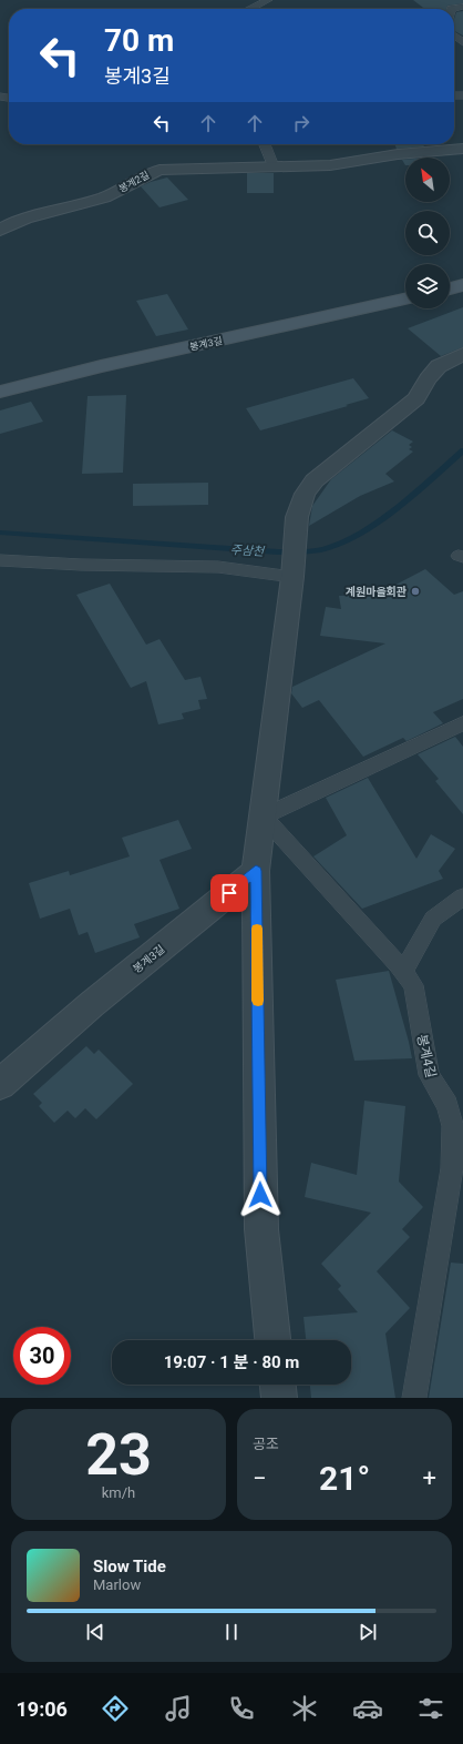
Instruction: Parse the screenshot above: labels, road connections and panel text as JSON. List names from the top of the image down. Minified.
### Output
{"streets":{"street":["봉계2길","봉계3길"],"lane":["봉계4길"]},"water":["주삼천"],"places":["계원마을회관"],"north":"top left","page":{"turn":["70 m","봉계3길"],"limit":"30","trip":"19:07 · 1 분 · 80 m","tile":[["23","km/h"],"공조"],"heat":["−","21°","+"],"song":["Slow Tide","Marlow"],"tabs":"19:06"}}
